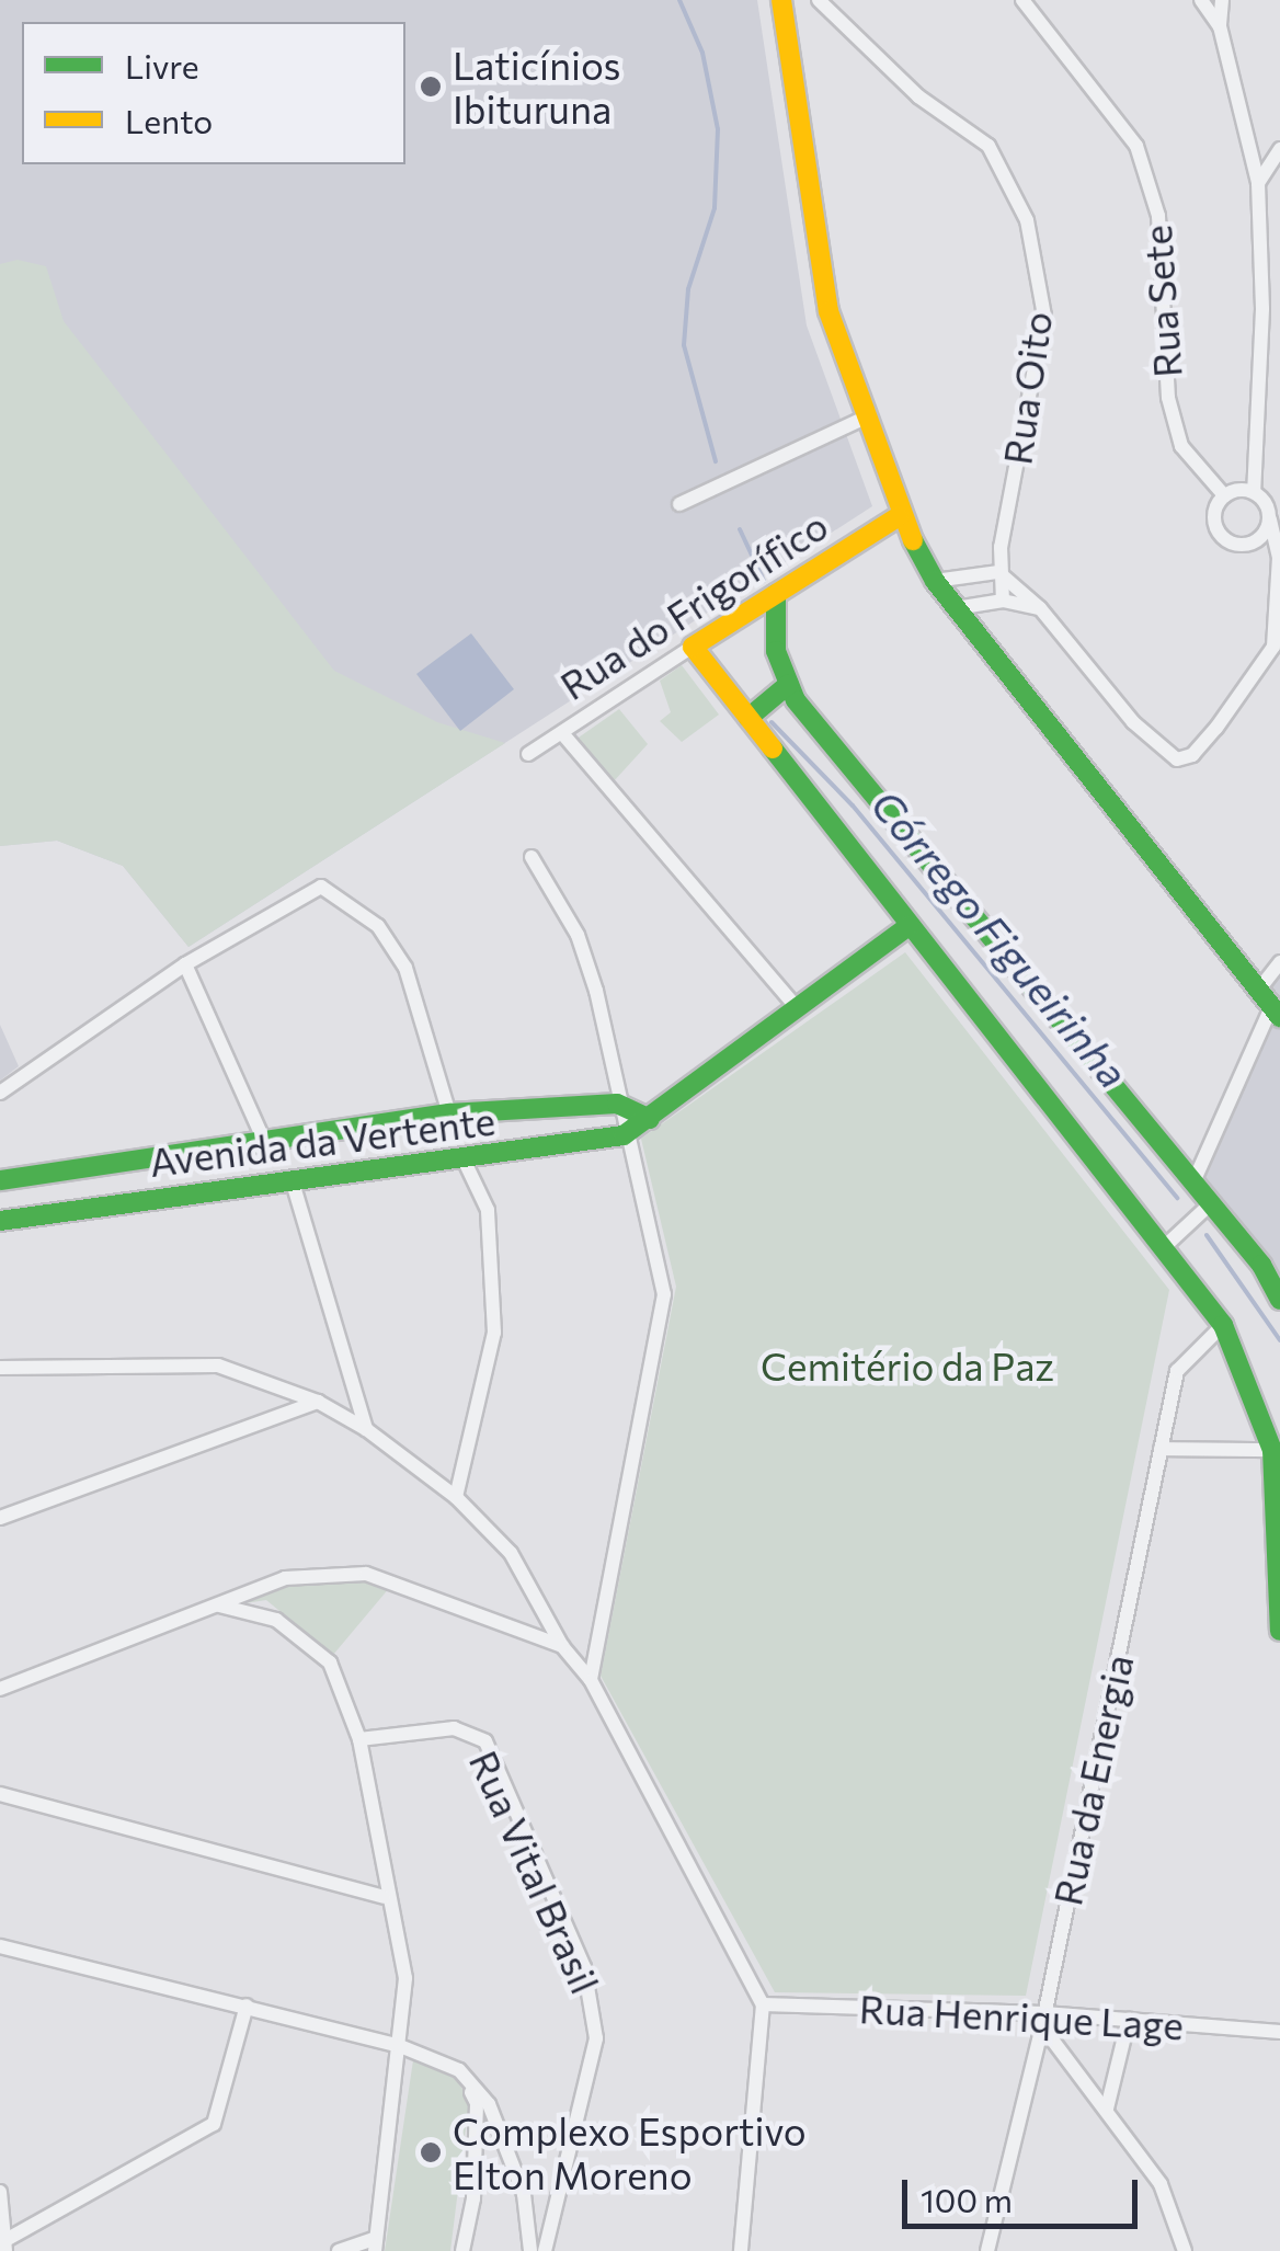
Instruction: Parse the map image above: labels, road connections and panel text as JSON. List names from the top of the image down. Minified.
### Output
{"streets":{"street":["Rua Sete","Rua Oito","Rua do Frigorífico","Avenida da Vertente","Rua da Energia","Rua Vital Brasil","Rua Henrique Lage"]},"crossings":[["Rua da Energia","Rua Henrique Lage"]],"water":["Córrego Figueirinha"],"parks":["Cemitério da Paz"],"places":["Laticínios Ibituruna","Complexo Esportivo Elton Moreno"],"legend":["Livre","Lento"],"scale_bar":"100 m"}
